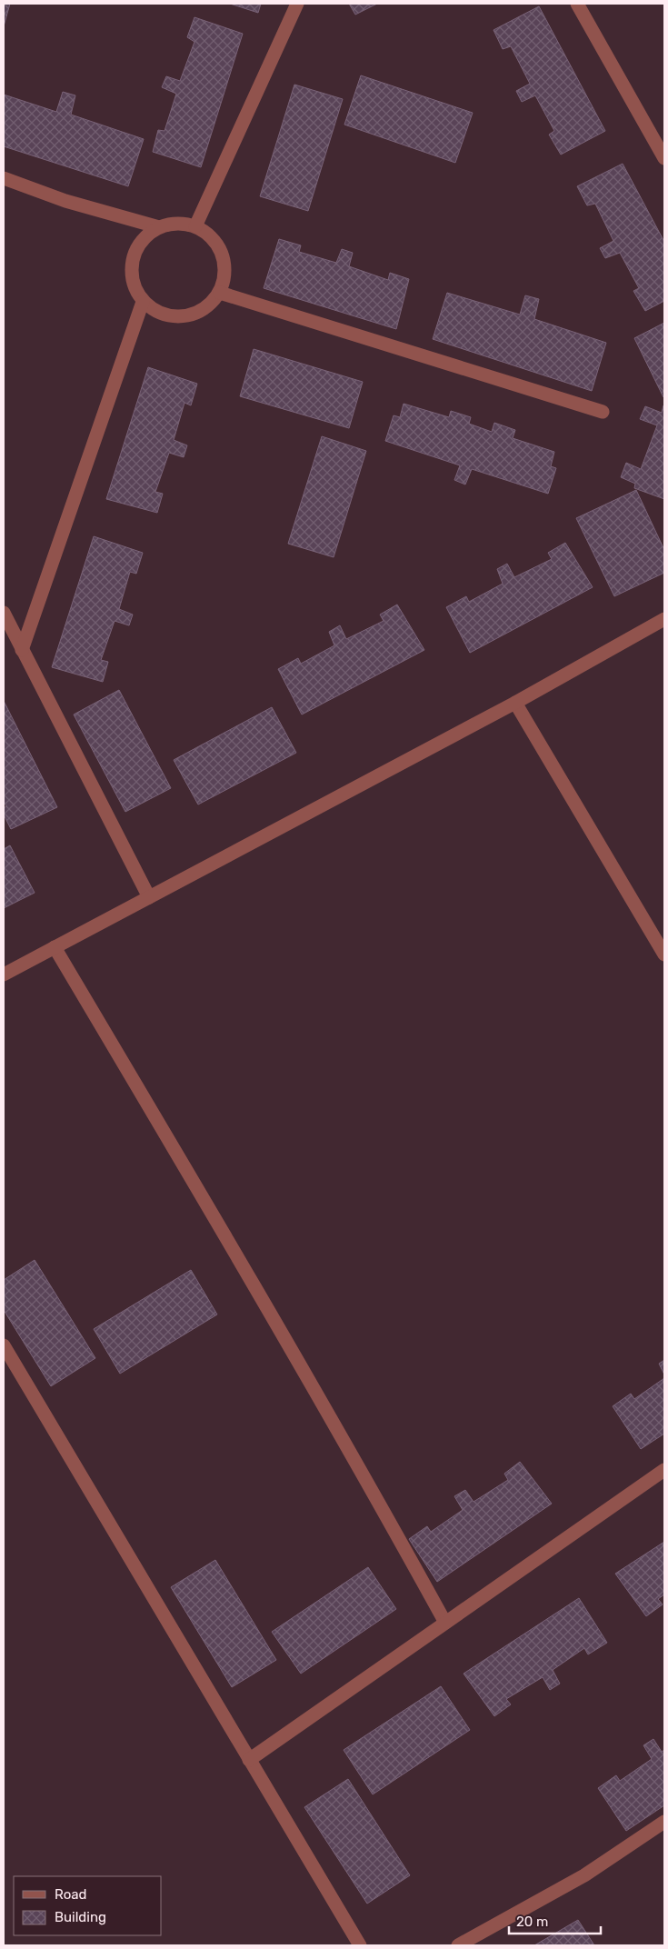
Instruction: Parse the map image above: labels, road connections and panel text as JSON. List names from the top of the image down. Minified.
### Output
{"legend":["Road","Building"],"scale_bar":"20 m"}
